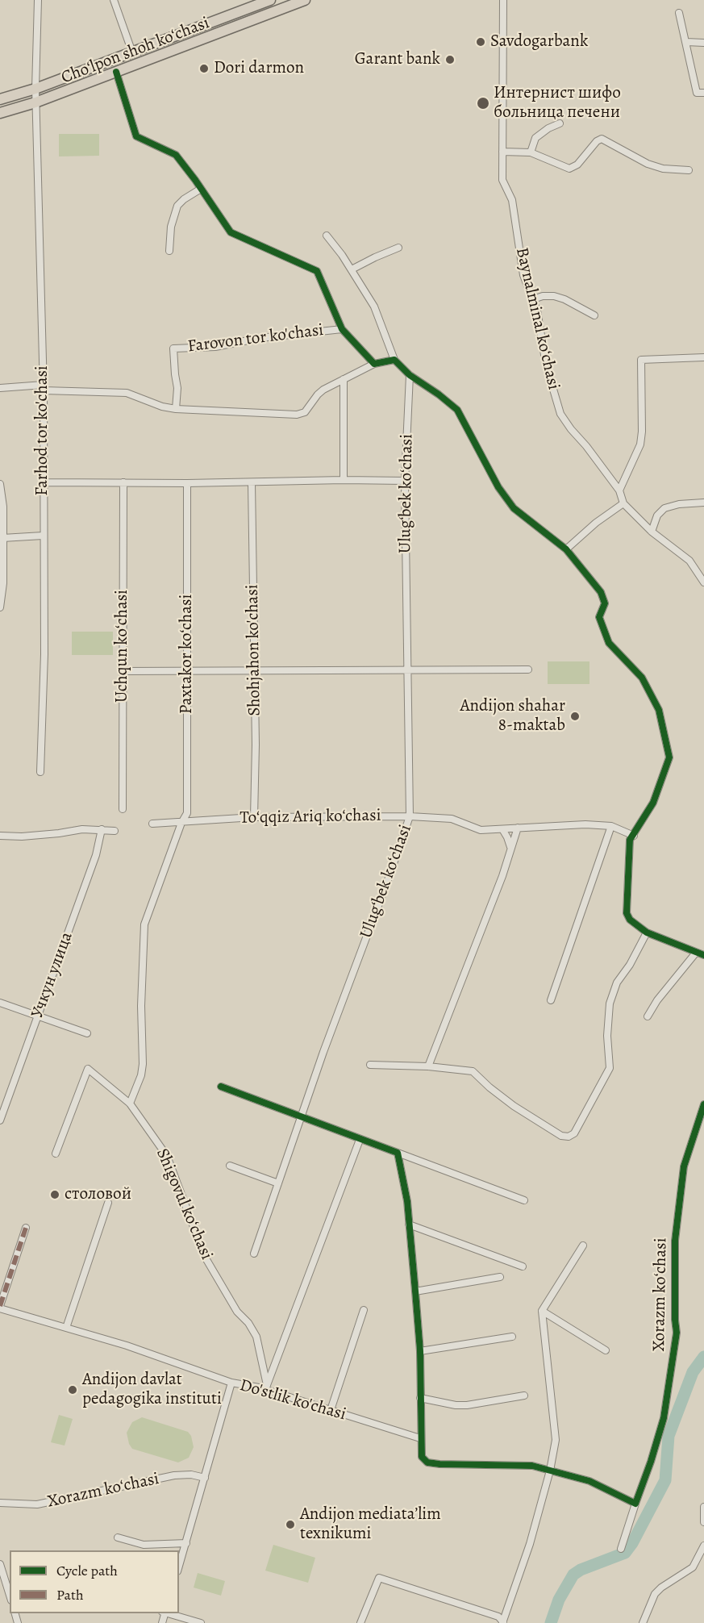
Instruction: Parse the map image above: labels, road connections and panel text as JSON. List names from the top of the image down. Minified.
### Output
{"streets":{"main road":["Choʻlpon shoh koʻchasi"],"street":["Baynalminal koʻchasi","Farovon tor ko'chasi","Farhod tor ko'chasi","Ulugʻbek koʻchasi","Uchqun koʻchasi","Shohjahon ko'chasi","Paxtakor koʻchasi","Toʻqqiz Ariq koʻchasi","Учкун улица","Shigovul koʻchasi","Xorazm koʻchasi","Do'stlik ko'chasi"]},"crossings":[["Choʻlpon shoh koʻchasi","Farhod tor ko'chasi"],["Ulugʻbek koʻchasi","Toʻqqiz Ariq koʻchasi"],["Shohjahon ko'chasi","Toʻqqiz Ariq koʻchasi"],["Paxtakor koʻchasi","Toʻqqiz Ariq koʻchasi"],["Shigovul koʻchasi","Do'stlik ko'chasi"]],"places":["Savdogarbank","Garant bank","Dori darmon","Интернист шифо больница печени","Andijon shahar 8-maktab","столовой","Andijon davlat pedagogika instituti","Andijon mediataʼlim texnikumi"],"legend":["Cycle path","Path"]}
